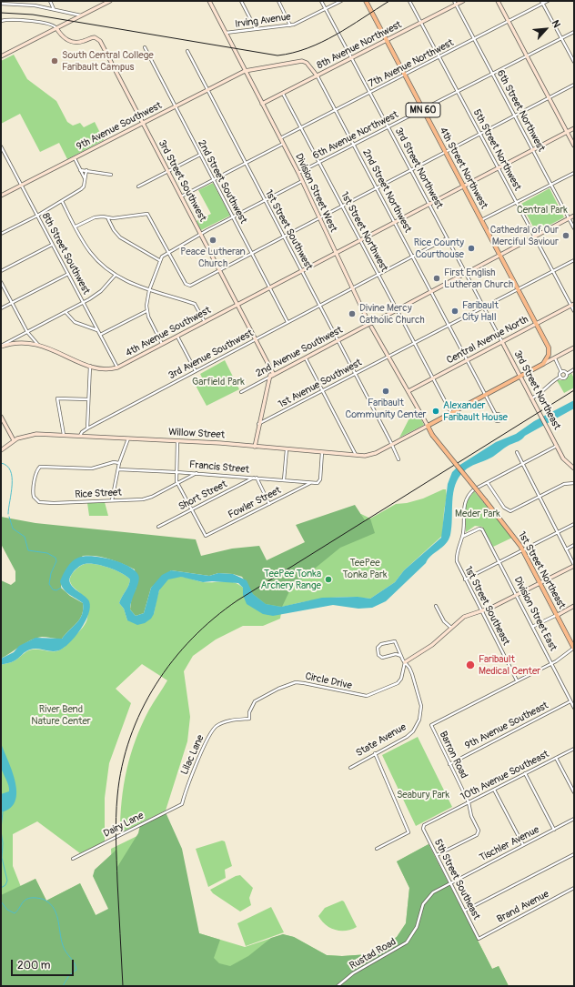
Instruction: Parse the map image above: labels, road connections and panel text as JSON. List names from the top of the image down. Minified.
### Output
{"streets":{"main road":["MN 60","4th Street Northwest","1st Street Northeast"],"street":["Irving Avenue","8th Avenue Northwest","7th Avenue Northwest","6th Street Northwest","9th Avenue Southwest","6th Avenue Northwest","5th Street Northwest","3rd Street Northwest","3rd Street Southwest","2nd Street Southwest","2nd Street Northwest","Division Street West","1st Street Southwest","1st Street Northwest","8th Street Southwest","4th Avenue Southwest","Central Avenue North","2nd Avenue Southwest","3rd Avenue Southwest","1st Avenue Southwest","3rd Street Northeast","Willow Street","Francis Street","Rice Street","Short Street","Fowler Street","1st Street Southeast","Division Street East","Circle Drive","9th Avenue Southeast","State Avenue","Lilac Lane","Barron Road","10th Avenue Southeast","Dairy Lane","Tischler Avenue","5th Street Southeast","Brand Avenue","Rustad Road"]},"crossings":[["Irving Avenue","3rd Street Northwest"],["Irving Avenue","Division Street West"],["8th Avenue Northwest","6th Street Northwest"],["8th Avenue Northwest","9th Avenue Southwest"],["8th Avenue Northwest","5th Street Northwest"],["8th Avenue Northwest","3rd Street Northwest"],["8th Avenue Northwest","4th Street Northwest"],["8th Avenue Northwest","2nd Street Northwest"],["8th Avenue Northwest","Division Street West"],["8th Avenue Northwest","1st Street Northwest"],["7th Avenue Northwest","6th Street Northwest"],["7th Avenue Northwest","5th Street Northwest"],["7th Avenue Northwest","3rd Street Northwest"],["7th Avenue Northwest","4th Street Northwest"],["7th Avenue Northwest","2nd Street Northwest"],["7th Avenue Northwest","Division Street West"],["7th Avenue Northwest","1st Street Northwest"],["MN 60","4th Street Northwest"],["MN 60","Central Avenue North"],["6th Street Northwest","6th Avenue Northwest"],["6th Street Northwest","4th Avenue Southwest"],["6th Street Northwest","2nd Avenue Southwest"],["9th Avenue Southwest","3rd Street Southwest"],["9th Avenue Southwest","2nd Street Southwest"],["9th Avenue Southwest","2nd Street Northwest"],["9th Avenue Southwest","Division Street West"],["9th Avenue Southwest","1st Street Southwest"],["9th Avenue Southwest","8th Street Southwest"],["6th Avenue Northwest","5th Street Northwest"],["6th Avenue Northwest","3rd Street Northwest"],["6th Avenue Northwest","4th Street Northwest"],["6th Avenue Northwest","2nd Street Northwest"],["6th Avenue Northwest","Division Street West"],["6th Avenue Northwest","1st Street Northwest"],["5th Street Northwest","4th Avenue Southwest"],["5th Street Northwest","Central Avenue North"],["5th Street Northwest","2nd Avenue Southwest"],["5th Street Northwest","1st Avenue Southwest"],["3rd Street Northwest","4th Avenue Southwest"],["3rd Street Northwest","Central Avenue North"],["3rd Street Northwest","2nd Avenue Southwest"],["3rd Street Northwest","3rd Avenue Southwest"],["3rd Street Northwest","1st Avenue Southwest"],["3rd Street Northwest","3rd Street Northeast"],["4th Street Northwest","4th Avenue Southwest"],["4th Street Northwest","Central Avenue North"],["4th Street Northwest","2nd Avenue Southwest"],["4th Street Northwest","1st Avenue Southwest"],["3rd Street Southwest","4th Avenue Southwest"],["3rd Street Southwest","2nd Avenue Southwest"],["3rd Street Southwest","3rd Avenue Southwest"],["2nd Street Southwest","4th Avenue Southwest"],["2nd Street Southwest","3rd Avenue Southwest"],["2nd Street Northwest","4th Avenue Southwest"],["2nd Street Northwest","Central Avenue North"],["2nd Street Northwest","2nd Avenue Southwest"],["2nd Street Northwest","3rd Avenue Southwest"],["2nd Street Northwest","1st Avenue Southwest"],["Division Street West","4th Avenue Southwest"],["Division Street West","Central Avenue North"],["Division Street West","3rd Avenue Southwest"],["Division Street West","1st Avenue Southwest"],["1st Street Southwest","4th Avenue Southwest"],["1st Street Southwest","2nd Avenue Southwest"],["1st Street Southwest","3rd Avenue Southwest"],["1st Street Southwest","1st Avenue Southwest"],["1st Street Southwest","Willow Street"],["1st Street Northwest","4th Avenue Southwest"],["1st Street Northwest","Central Avenue North"],["1st Street Northwest","2nd Avenue Southwest"],["1st Street Northwest","3rd Avenue Southwest"],["1st Street Northwest","1st Avenue Southwest"],["8th Street Southwest","4th Avenue Southwest"],["Central Avenue North","3rd Street Northeast"],["3rd Avenue Southwest","Willow Street"],["Willow Street","Francis Street"],["Willow Street","1st Street Northeast"],["Francis Street","Rice Street"],["Francis Street","Short Street"],["Francis Street","Fowler Street"],["Short Street","Fowler Street"],["1st Street Southeast","Division Street East"],["1st Street Southeast","Barron Road"],["Division Street East","9th Avenue Southeast"],["Circle Drive","State Avenue"],["Circle Drive","Lilac Lane"],["9th Avenue Southeast","Barron Road"],["Lilac Lane","Dairy Lane"],["Barron Road","10th Avenue Southeast"],["Barron Road","5th Street Southeast"],["10th Avenue Southeast","5th Street Southeast"],["Tischler Avenue","5th Street Southeast"],["Tischler Avenue","Rustad Road"],["5th Street Southeast","Brand Avenue"],["5th Street Southeast","Rustad Road"]],"parks":["Central Park","Garfield Park","Meder Park","TeePee Tonka Park","River Bend Nature Center","Seabury Park"],"places":["South Central College Faribault Campus","Cathedral of Our Merciful Saviour","Peace Lutheran Church","Rice County Courthouse","First English Lutheran Church","Faribault City Hall","Divine Mercy Catholic Church","Faribault Community Center","Alexander Faribault House","TeePee Tonka Archery Range","Faribault Medical Center"],"scale_bar":"200 m","north":"top right"}
